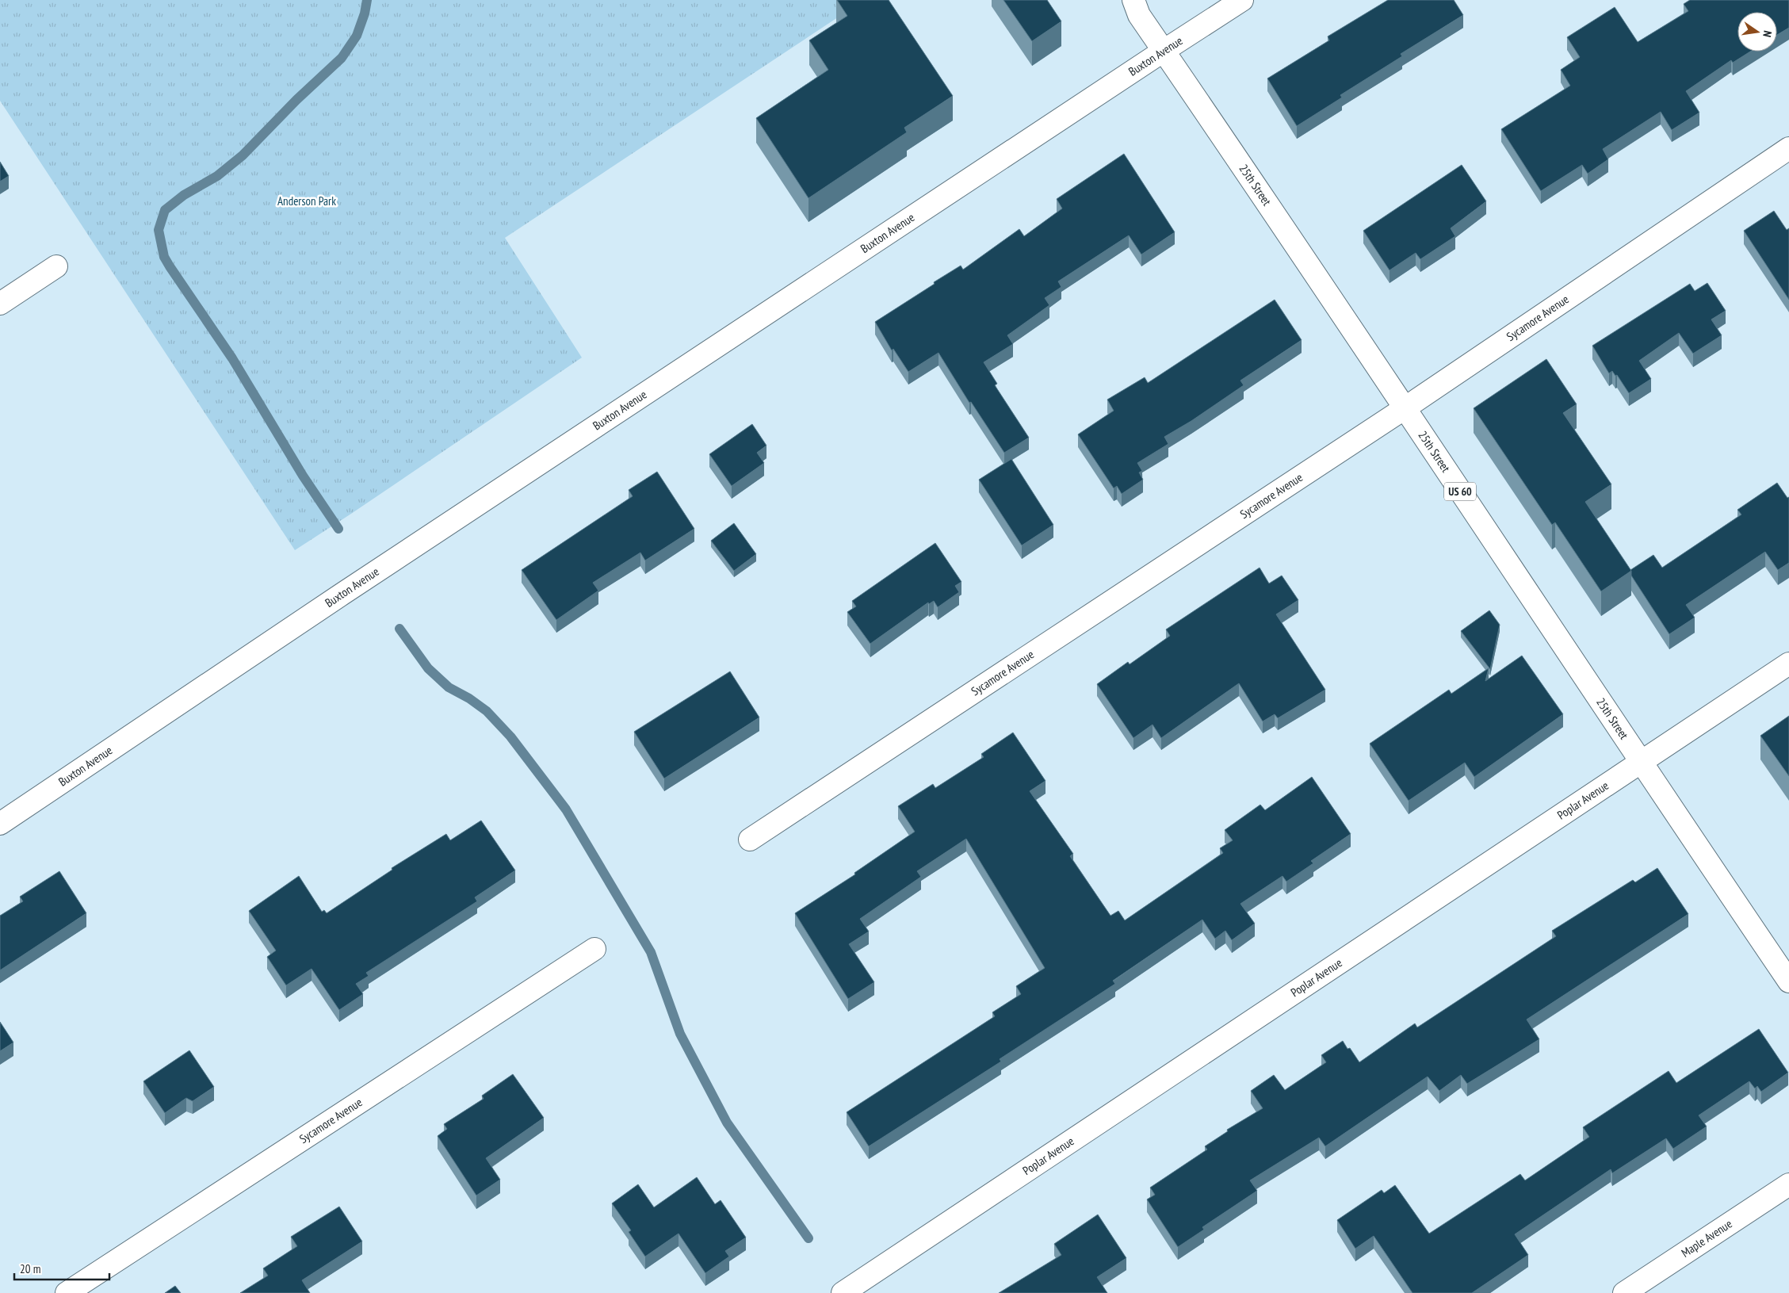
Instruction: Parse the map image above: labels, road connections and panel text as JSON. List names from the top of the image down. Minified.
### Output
{"streets":{"street":["Buxton Avenue","25th Street","Sycamore Avenue","US 60","Poplar Avenue","Maple Avenue"]},"crossings":[["Buxton Avenue","25th Street"],["25th Street","Sycamore Avenue"],["25th Street","Poplar Avenue"]],"parks":["Anderson Park"],"scale_bar":"20 m","north":"right"}
